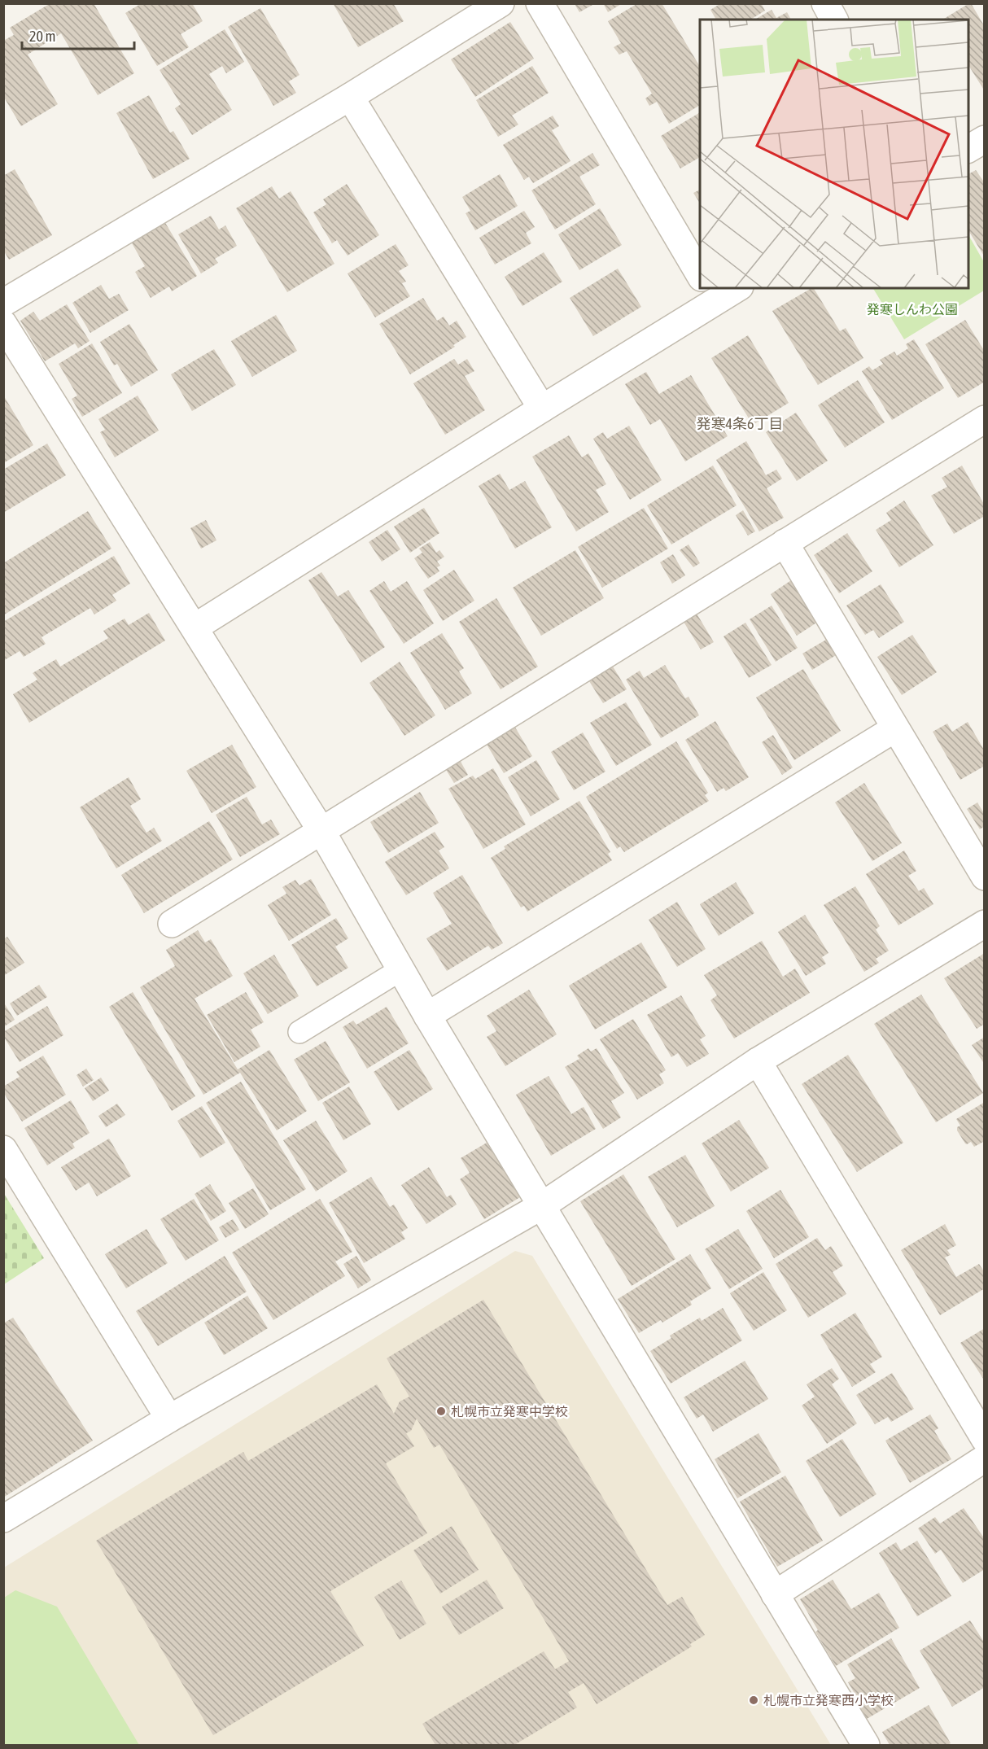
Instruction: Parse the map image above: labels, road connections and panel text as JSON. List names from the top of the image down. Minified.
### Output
{"districts":["発寒4条6丁目"],"parks":["発寒しんわ公園"],"places":["札幌市立発寒中学校","札幌市立発寒西小学校"],"scale_bar":"20 m"}
